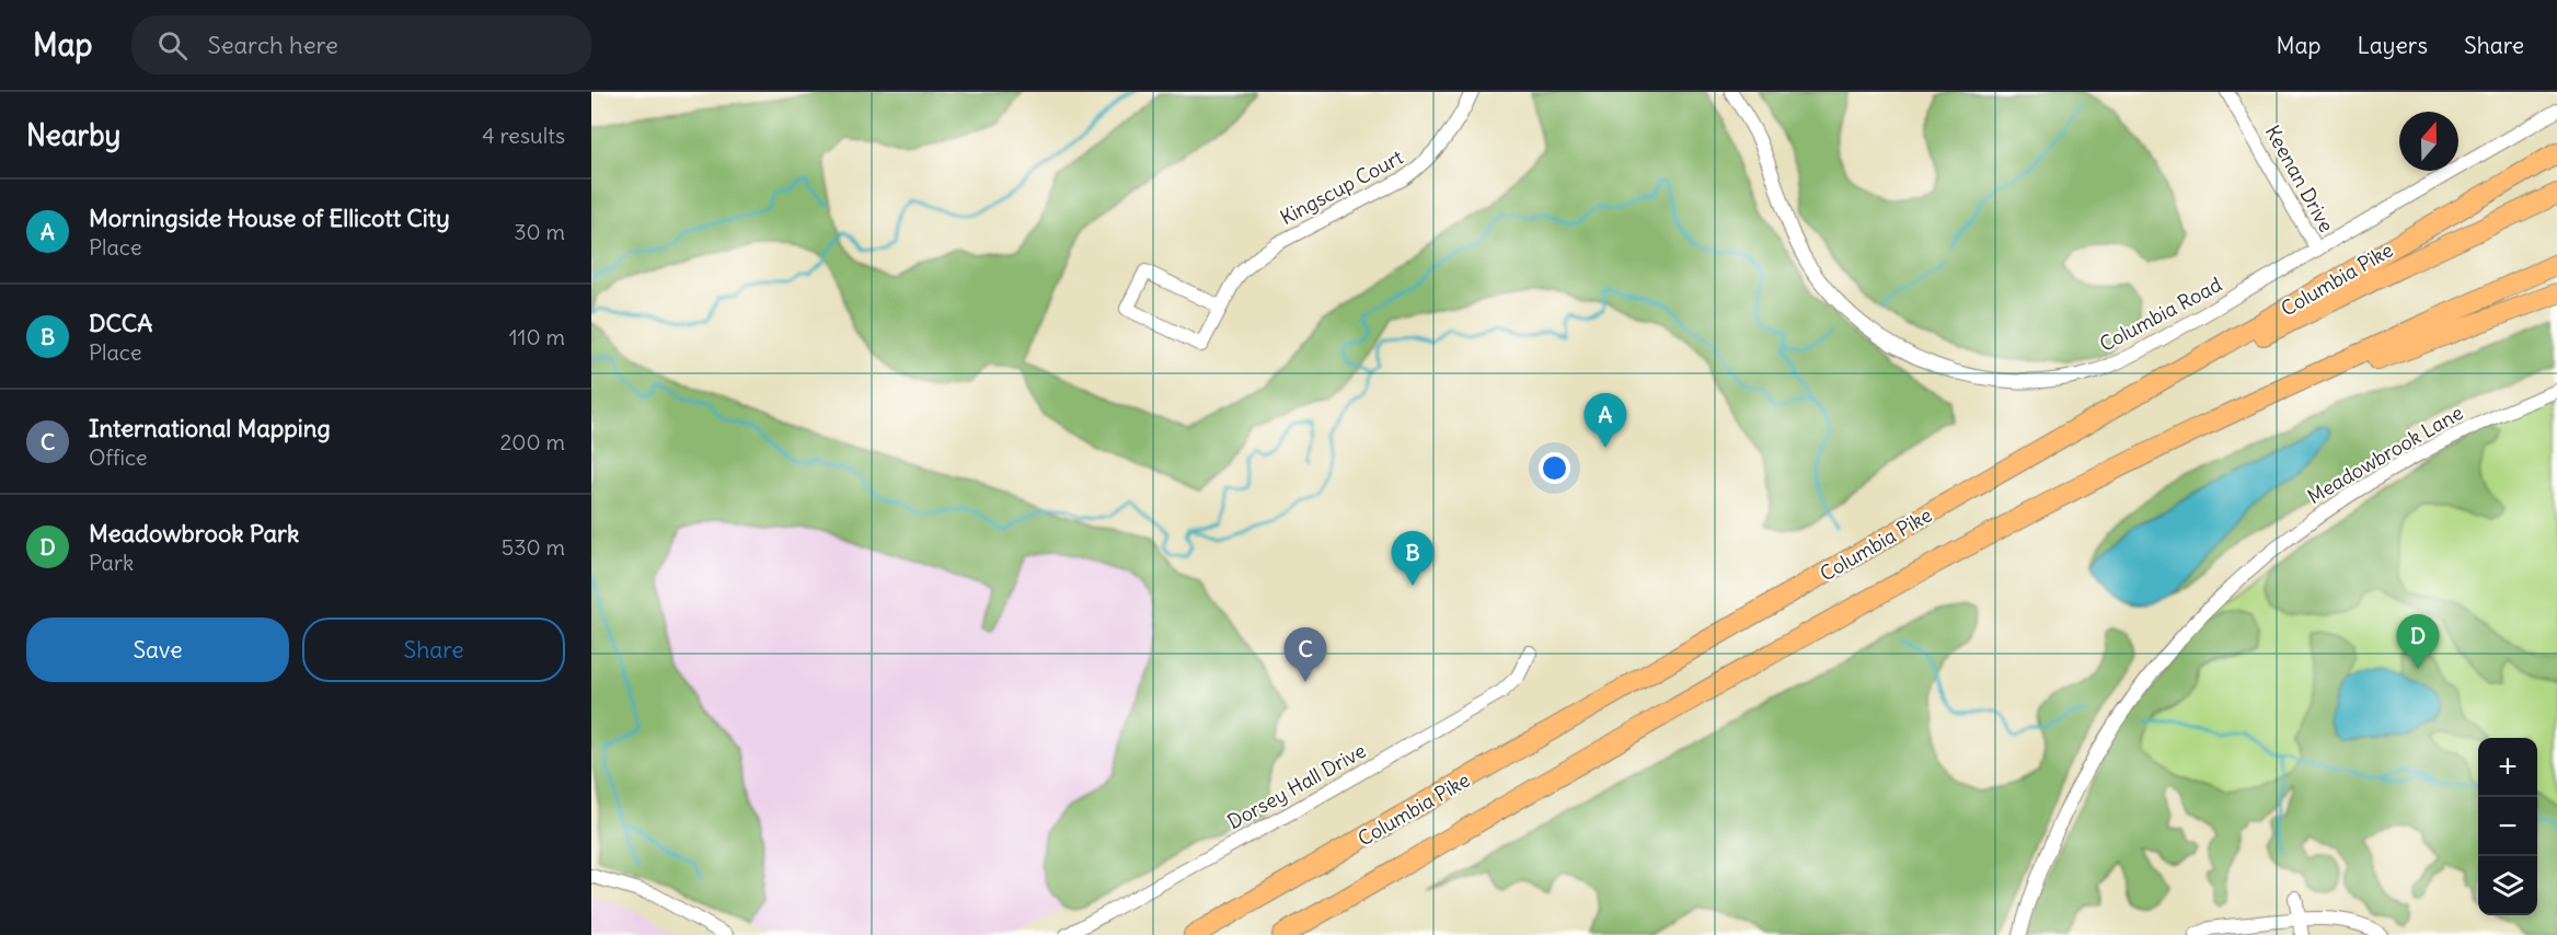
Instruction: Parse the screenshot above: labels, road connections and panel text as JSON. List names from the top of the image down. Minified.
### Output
{"streets":{"highway":["Columbia Pike"],"street":["Keenan Drive","Kingscup Court","Columbia Road","Meadowbrook Lane","Dorsey Hall Drive"]},"crossings":[["Keenan Drive","Columbia Road"]],"north":"top","page":{"header":"Map","search":"Search here","nav":["Map","Layers","Share"],"heading":["Nearby","4 results"],"list":[{"mark":"A","name":"Morningside House of Ellicott City","note":"Place","value":"30 m"},{"mark":"B","name":"DCCA","note":"Place","value":"110 m"},{"mark":"C","name":"International Mapping","note":"Office","value":"200 m"},{"mark":"D","name":"Meadowbrook Park","note":"Park","value":"530 m"}],"pins":["A","B","D","C"],"buttons":["Save","Share"],"map_buttons":["+","−"]}}
